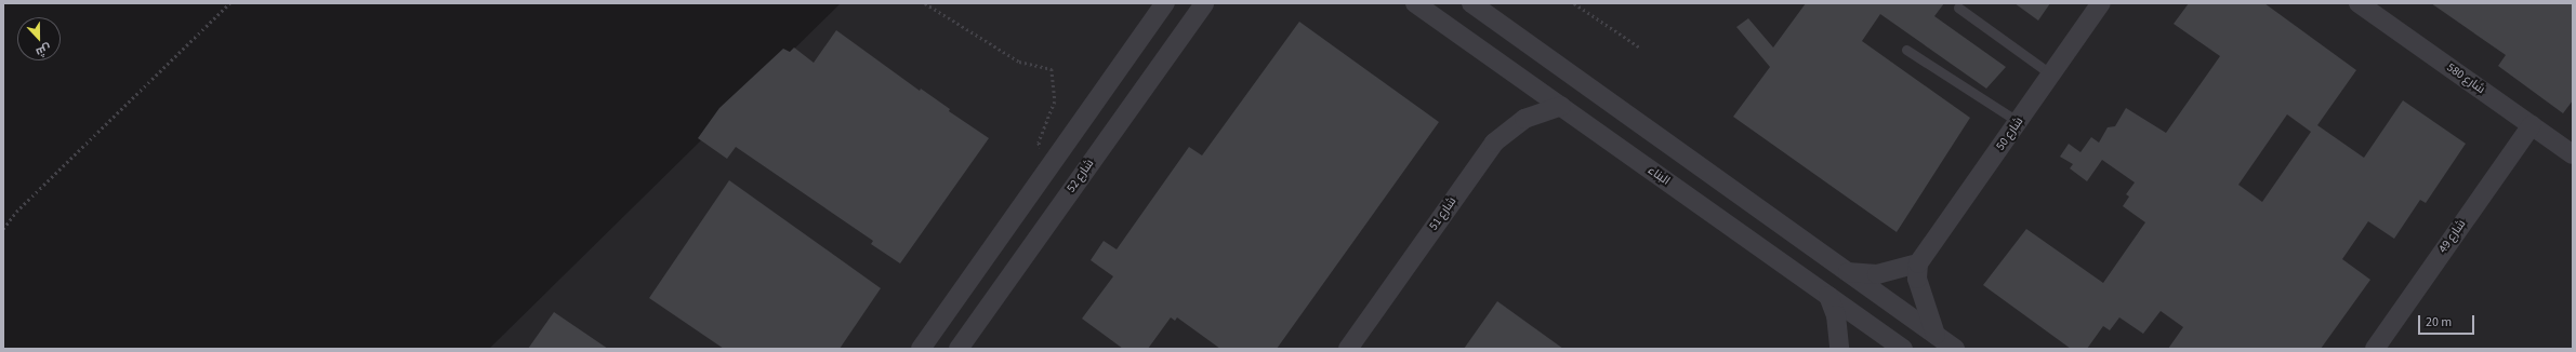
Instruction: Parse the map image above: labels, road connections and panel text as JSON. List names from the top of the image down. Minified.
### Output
{"streets":{"street":["شارع 580","شارع 50","شارع 52","البناء","شارع 51","شارع 49"]},"crossings":[["شارع 580","شارع 49"],["البناء","شارع 51"]],"scale_bar":"20 m","north":"bottom"}
